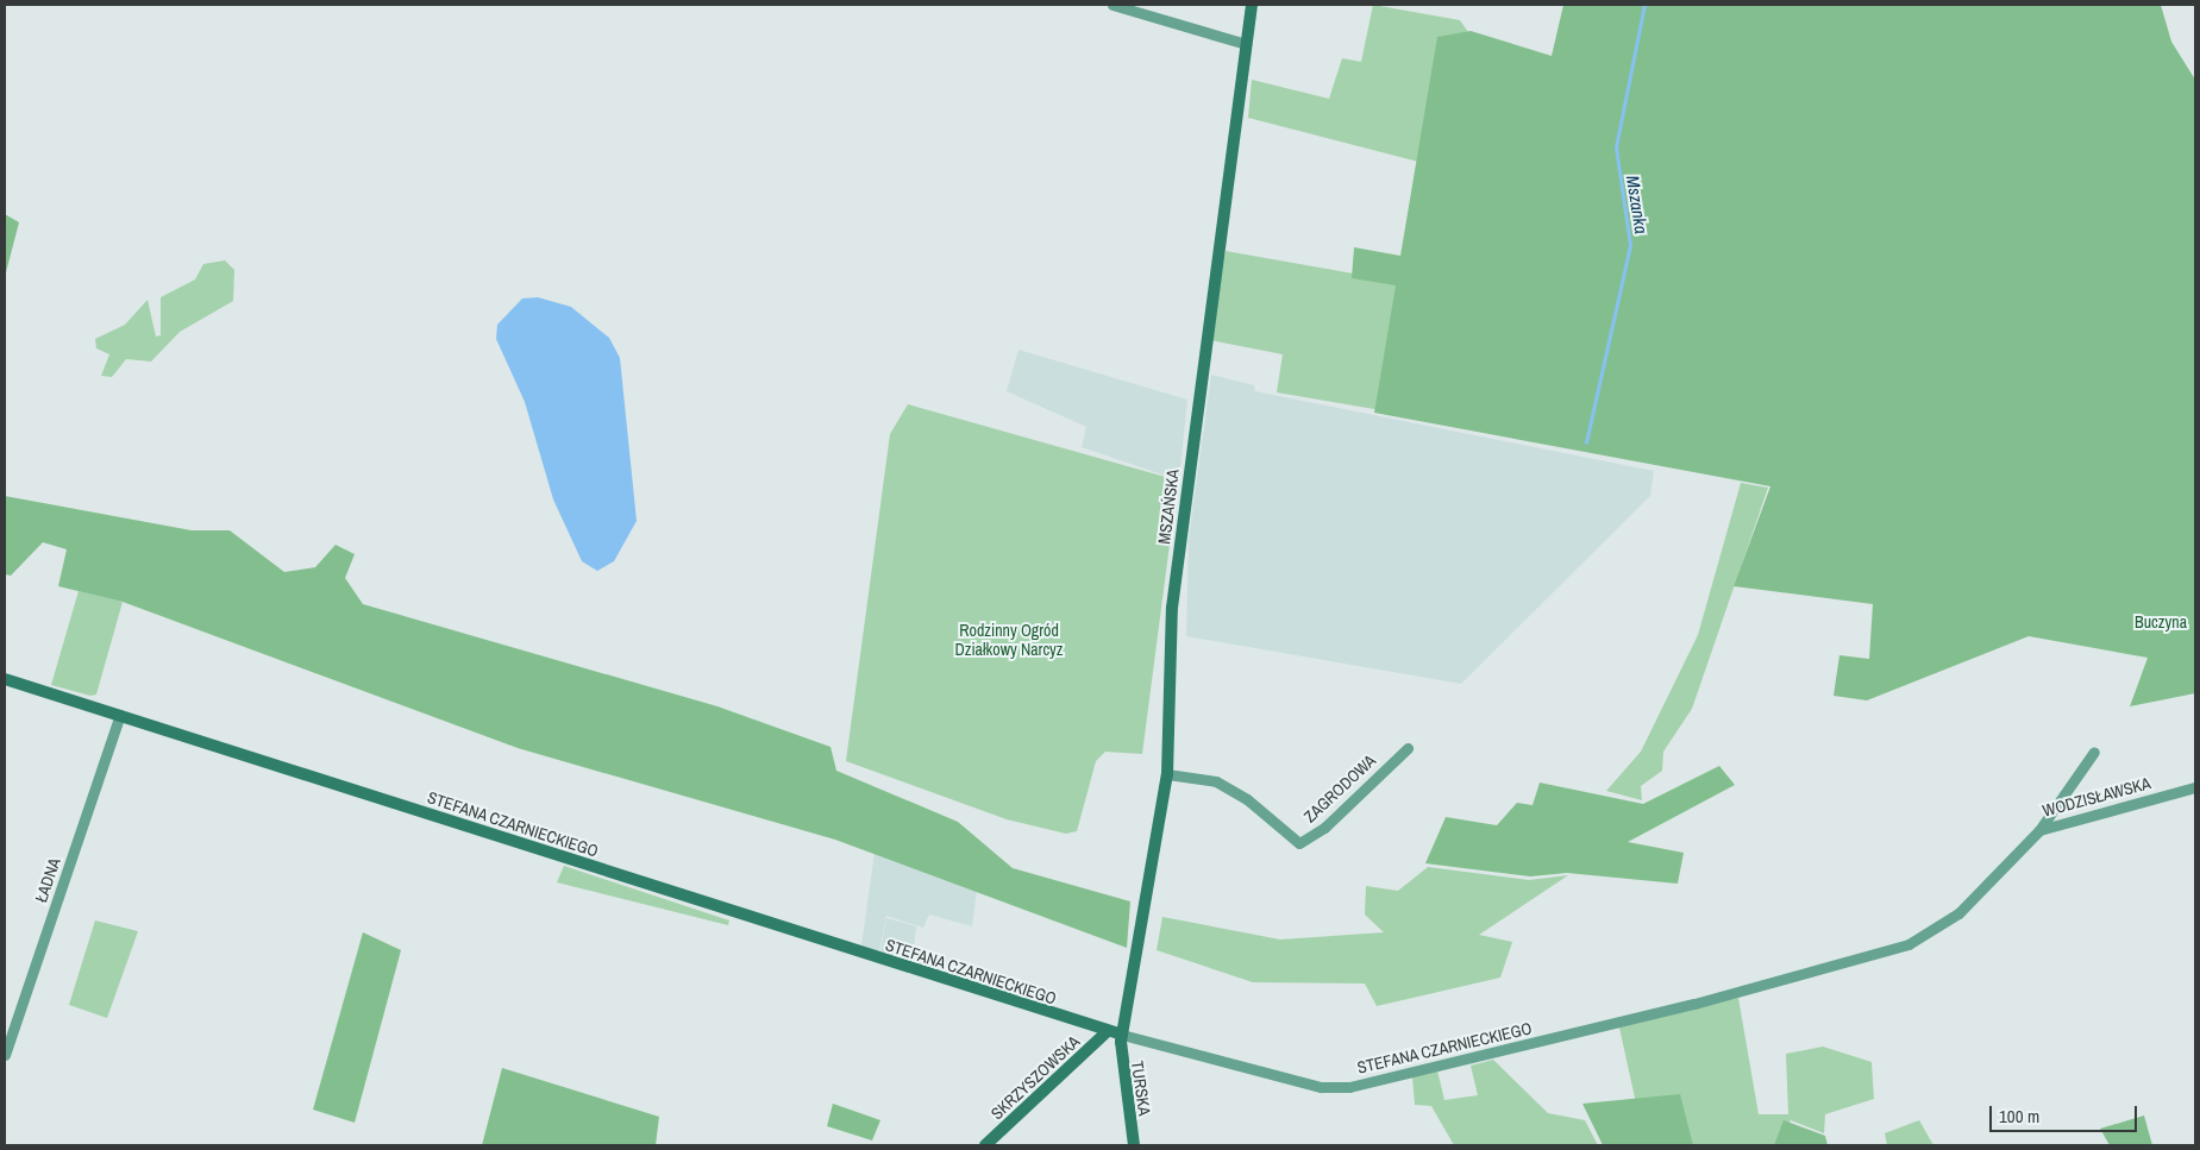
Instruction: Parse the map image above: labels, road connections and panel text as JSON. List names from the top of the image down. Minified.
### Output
{"streets":{"street":["MSZAŃSKA","ZAGRODOWA","WODZISŁAWSKA","STEFANA CZARNIECKIEGO","ŁADNA","SKRZYSZOWSKA","TURSKA"]},"crossings":[["MSZAŃSKA","ZAGRODOWA"],["MSZAŃSKA","TURSKA"],["WODZISŁAWSKA","STEFANA CZARNIECKIEGO"],["STEFANA CZARNIECKIEGO","ŁADNA"],["STEFANA CZARNIECKIEGO","SKRZYSZOWSKA"],["STEFANA CZARNIECKIEGO","TURSKA"]],"water":["Mszanka"],"parks":["Buczyna","Rodzinny Ogród Działkowy Narcyz"],"scale_bar":"100 m"}
